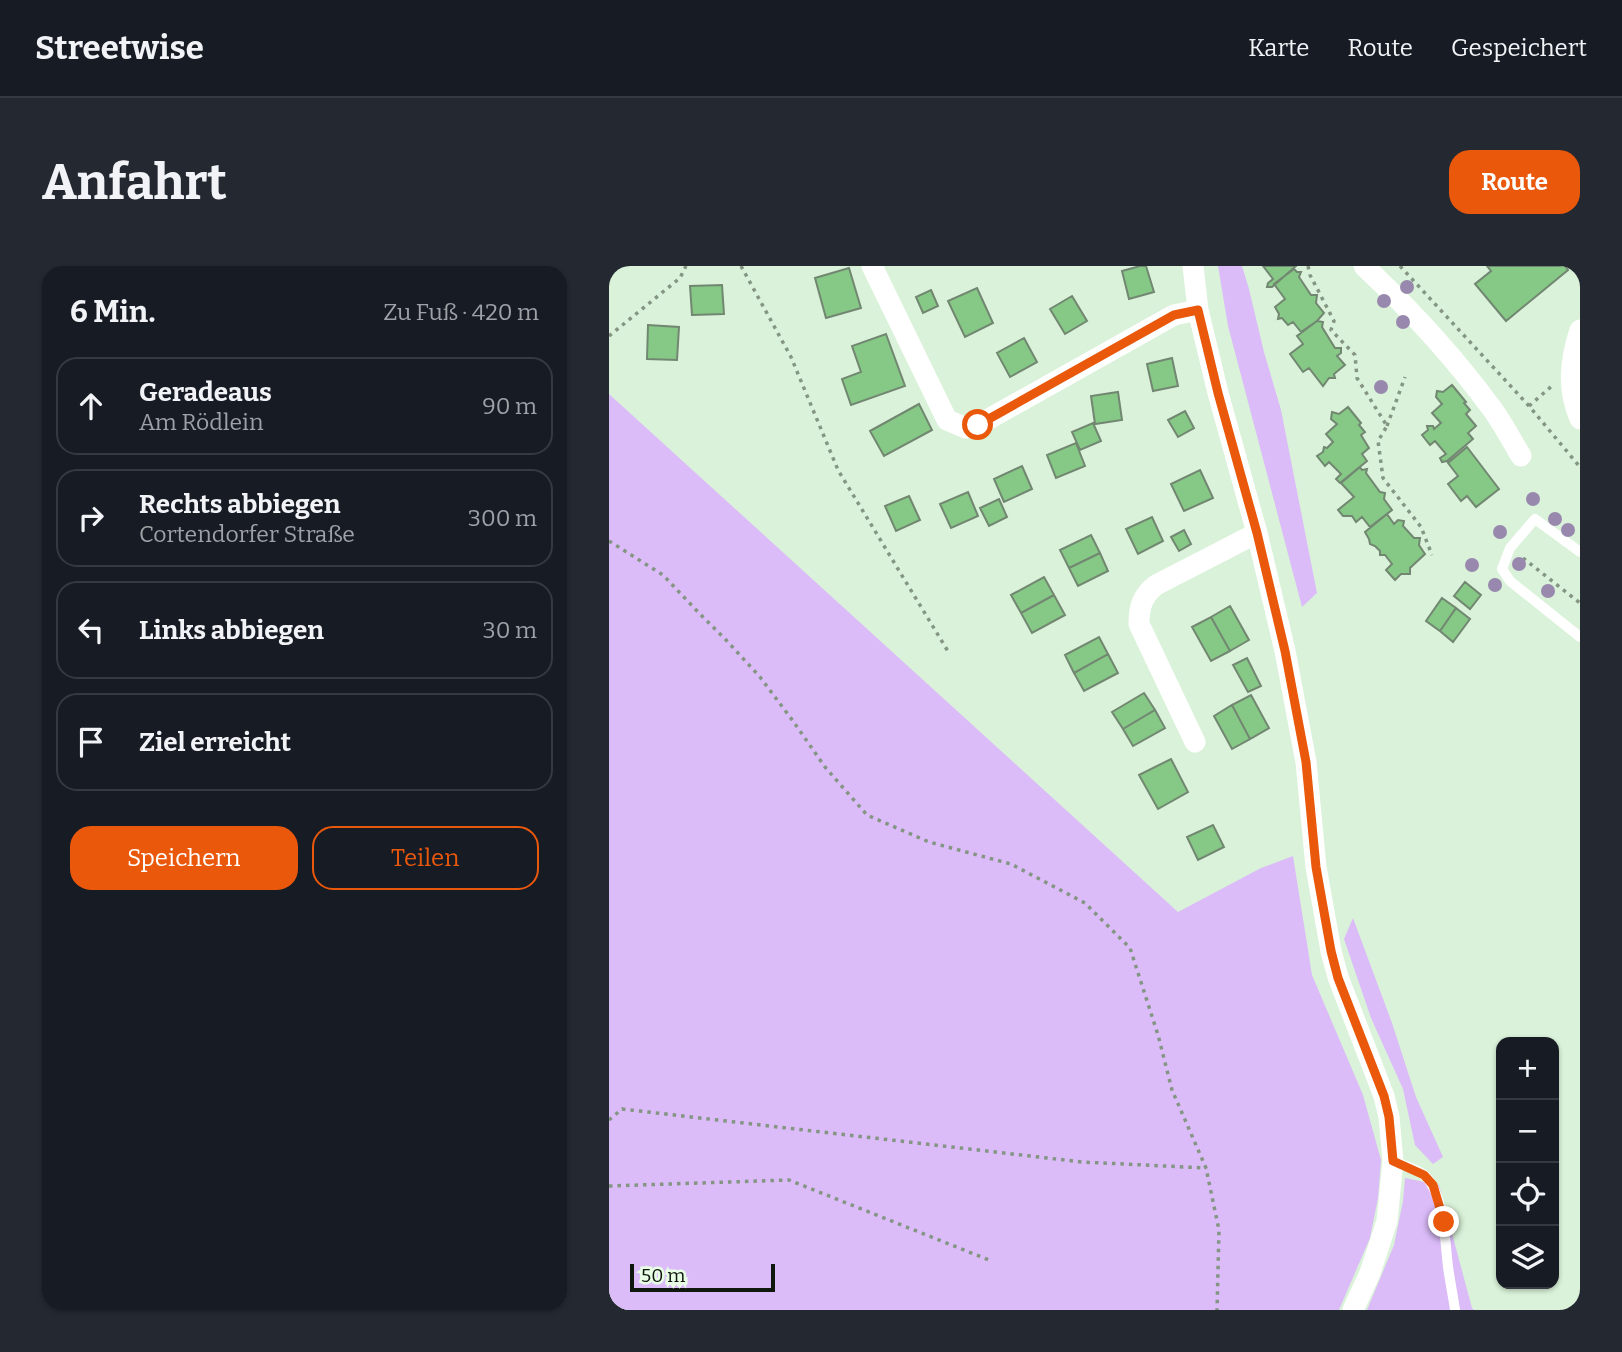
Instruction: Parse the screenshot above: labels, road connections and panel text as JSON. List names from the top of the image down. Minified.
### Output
{"scale_bar":"50 m","page":{"header":"Streetwise","nav":["Karte","Route","Gespeichert"],"buttons":["Route",["Speichern","Teilen"]],"title":"Anfahrt","heading":["6 Min.","Zu Fuß · 420 m"],"list":[["Geradeaus","Am Rödlein","90 m"],["Rechts abbiegen","Cortendorfer Straße","300 m"],["Links abbiegen","30 m"],"Ziel erreicht"],"map_buttons":["+","−"],"scale":"50 m"}}
